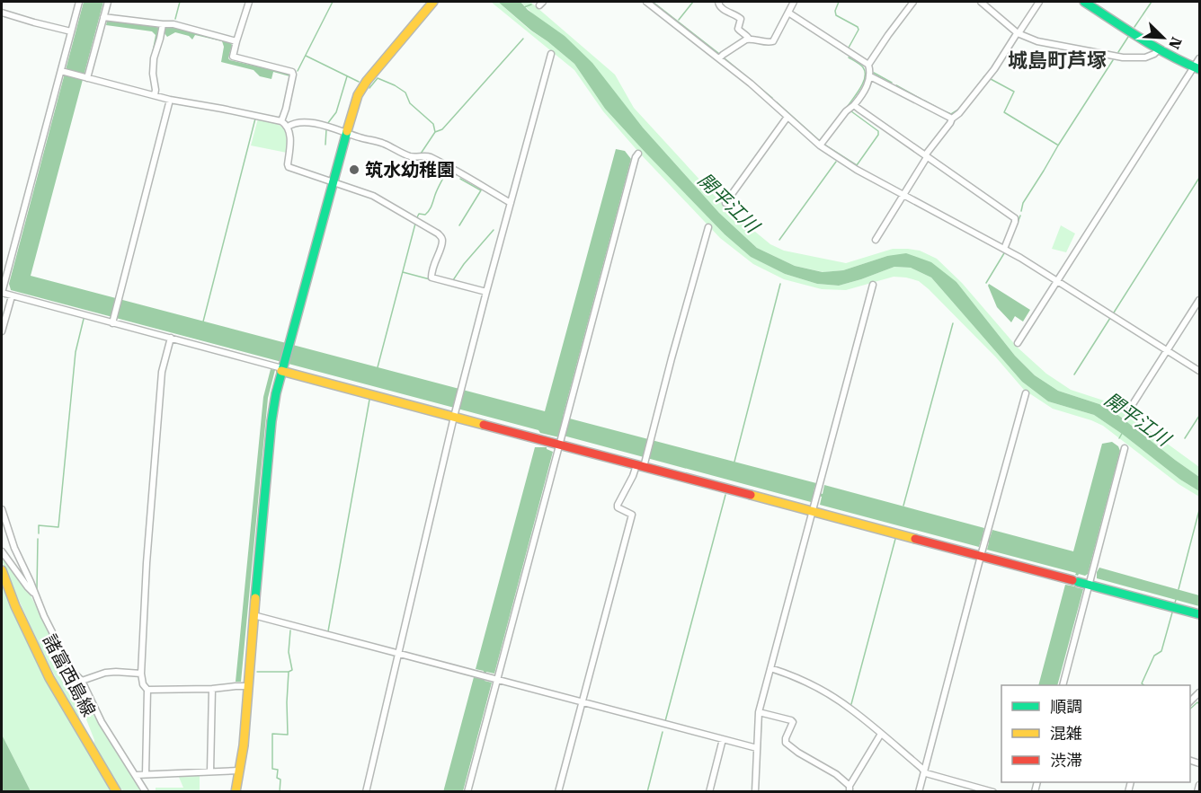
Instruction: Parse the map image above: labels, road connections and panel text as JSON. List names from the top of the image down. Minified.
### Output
{"streets":{"street":["諸富西島線"]},"districts":["城島町芦塚"],"water":["開平江川"],"places":["筑水幼稚園"],"legend":["順調","混雑","渋滞"],"north":"bottom right"}
